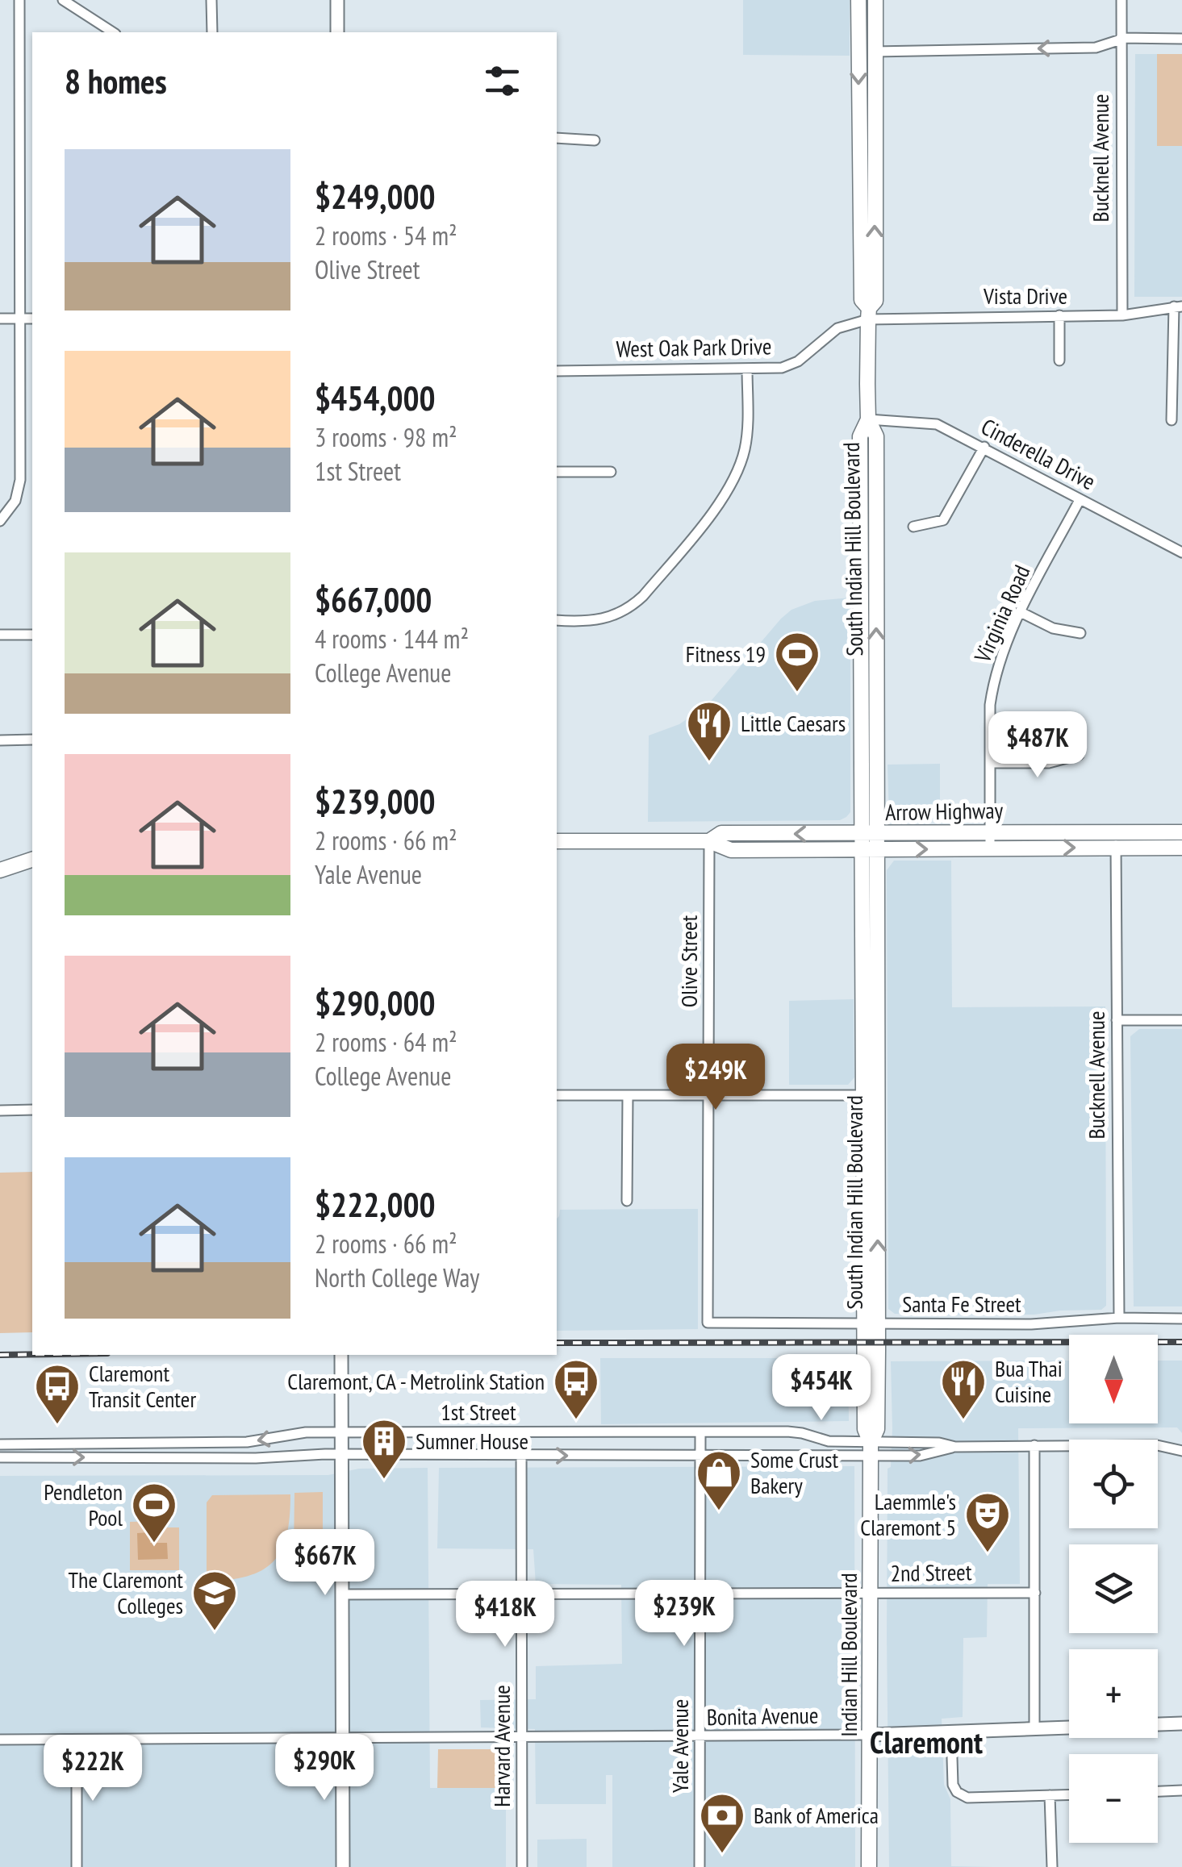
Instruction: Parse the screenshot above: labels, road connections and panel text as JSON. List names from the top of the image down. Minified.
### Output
{"streets":{"main road":["South Indian Hill Boulevard","Arrow Highway","Indian Hill Boulevard"],"street":["Bucknell Avenue","Vista Drive","West Oak Park Drive","Cinderella Drive","Virginia Road","Olive Street","Santa Fe Street","1st Street","2nd Street","Bonita Avenue","Harvard Avenue","Yale Avenue"]},"crossings":[["Bucknell Avenue","Vista Drive"],["Bucknell Avenue","Arrow Highway"],["Bucknell Avenue","Santa Fe Street"],["Vista Drive","West Oak Park Drive"],["Vista Drive","South Indian Hill Boulevard"],["West Oak Park Drive","South Indian Hill Boulevard"],["Cinderella Drive","South Indian Hill Boulevard"],["Cinderella Drive","Virginia Road"],["South Indian Hill Boulevard","Arrow Highway"],["South Indian Hill Boulevard","Santa Fe Street"],["South Indian Hill Boulevard","1st Street"],["South Indian Hill Boulevard","Indian Hill Boulevard"],["Virginia Road","Arrow Highway"],["Arrow Highway","Olive Street"],["Olive Street","Santa Fe Street"],["1st Street","Indian Hill Boulevard"],["1st Street","Harvard Avenue"],["1st Street","Yale Avenue"],["2nd Street","Indian Hill Boulevard"],["2nd Street","Harvard Avenue"],["2nd Street","Yale Avenue"],["Indian Hill Boulevard","Bonita Avenue"],["Bonita Avenue","Harvard Avenue"],["Bonita Avenue","Yale Avenue"]],"districts":["Claremont"],"places":{"sports":["Fitness 19","Pendleton Pool"],"restaurant":["Little Caesars","Bua Thai Cuisine"],"bus stop":["Claremont, CA - Metrolink Station","Claremont Transit Center"],"building":["Sumner House"],"shop":["Some Crust Bakery"],"theatre":["Laemmle's Claremont 5"],"school or university":["The Claremont Colleges"],"bank":["Bank of America"]},"north":"bottom","page":{"heading":"8 homes","list":[{"name":"$249,000","note":"2 rooms · 54 m² · Olive Street"},{"name":"$454,000","note":"3 rooms · 98 m² · 1st Street"},{"name":"$667,000","note":"4 rooms · 144 m² · College Avenue"},{"name":"$239,000","note":"2 rooms · 66 m² · Yale Avenue"},{"name":"$290,000","note":"2 rooms · 64 m² · College Avenue"},{"name":"$222,000","note":"2 rooms · 66 m² · North College Way"}],"price":["$487K","$249K","$454K","$667K","$239K","$418K","$290K","$222K"],"map_buttons":["+","−"]}}
